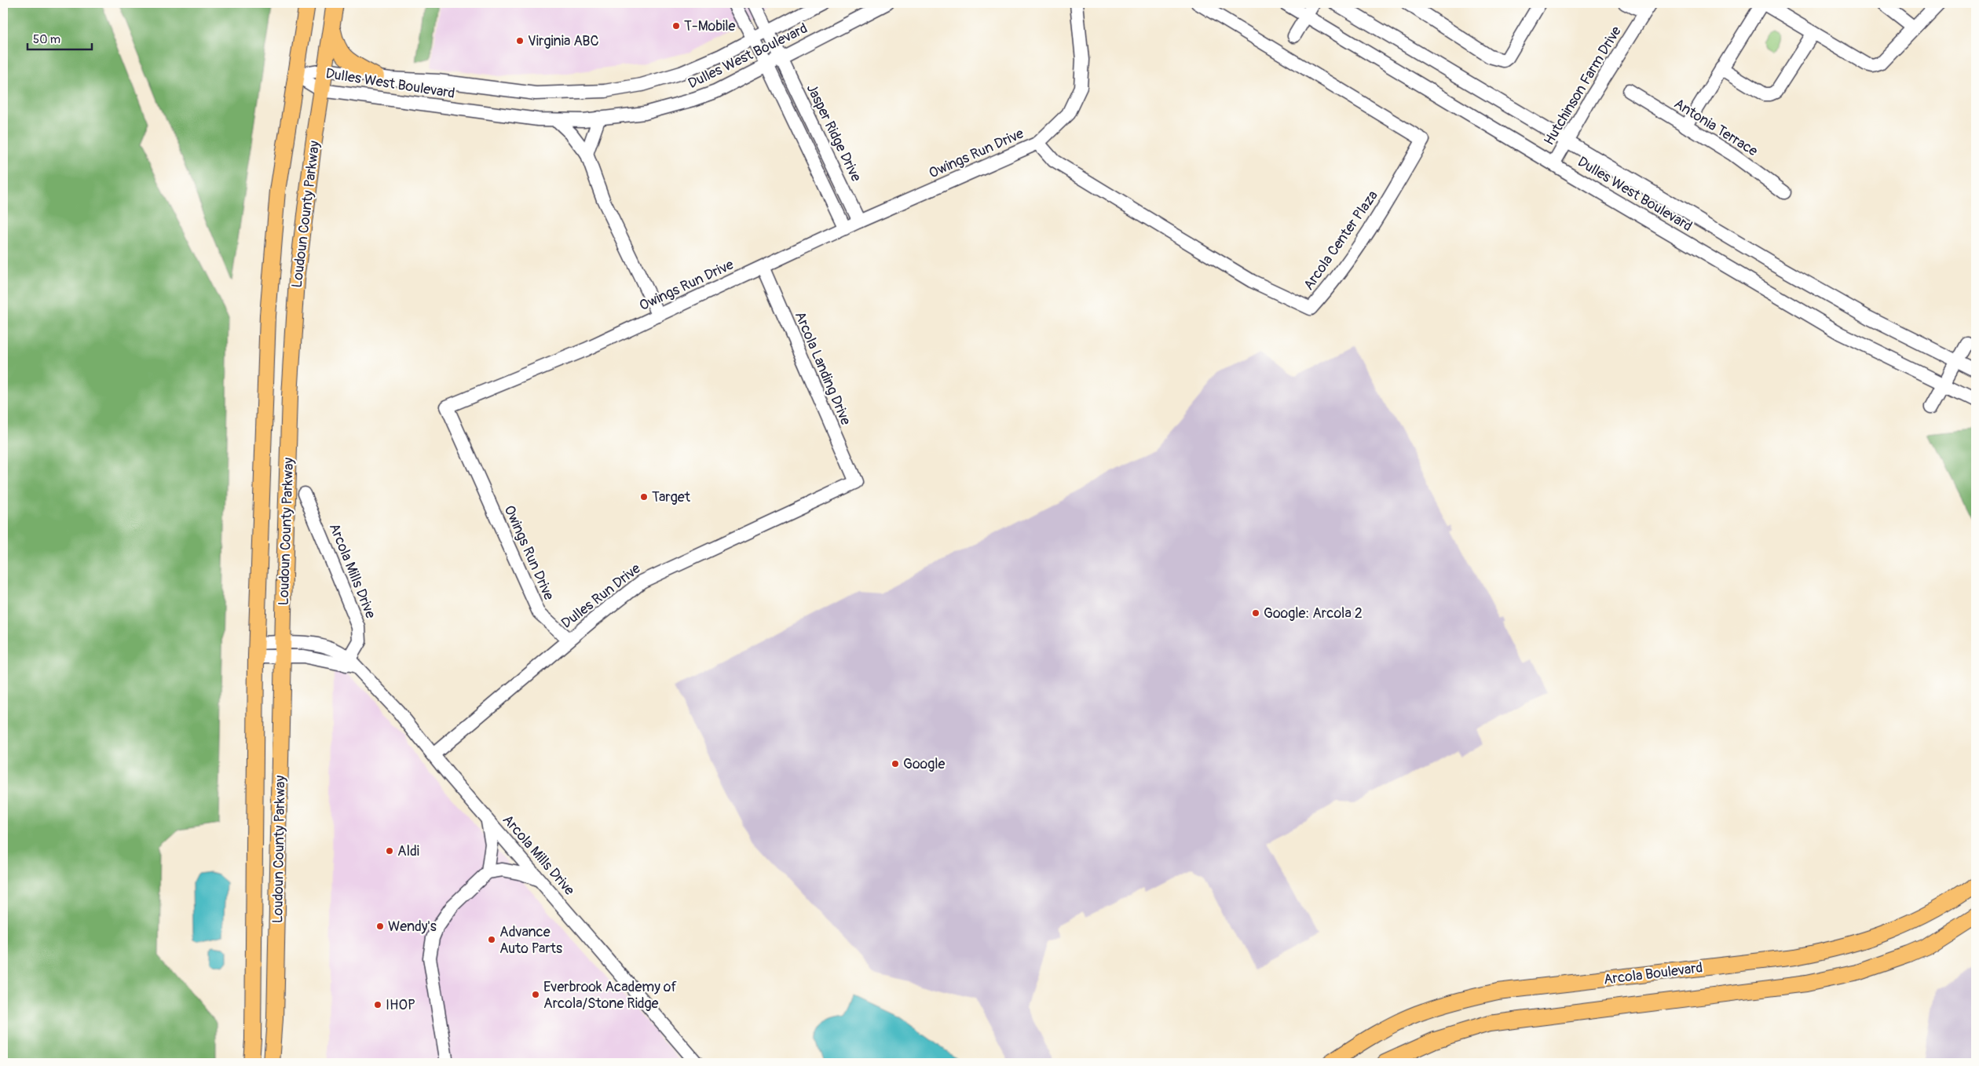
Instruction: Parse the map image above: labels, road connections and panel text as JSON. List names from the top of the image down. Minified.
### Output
{"streets":{"main road":["Loudoun County Parkway","Arcola Boulevard"],"street":["Dulles West Boulevard","Hutchinson Farm Drive","Antonia Terrace","Jasper Ridge Drive","Owings Run Drive","Arcola Center Plaza","Arcola Landing Drive","Arcola Mills Drive","Dulles Run Drive"]},"crossings":[["Dulles West Boulevard","Hutchinson Farm Drive"],["Dulles West Boulevard","Jasper Ridge Drive"],["Dulles West Boulevard","Loudoun County Parkway"],["Jasper Ridge Drive","Owings Run Drive"],["Owings Run Drive","Arcola Center Plaza"],["Owings Run Drive","Arcola Landing Drive"],["Owings Run Drive","Dulles Run Drive"],["Loudoun County Parkway","Arcola Mills Drive"],["Arcola Landing Drive","Dulles Run Drive"],["Arcola Mills Drive","Dulles Run Drive"]],"places":["T-Mobile","Virginia ABC","Target","Google: Arcola 2","Google","Aldi","Wendy's","Advance Auto Parts","Everbrook Academy of Arcola/Stone Ridge","IHOP"],"scale_bar":"50 m"}
